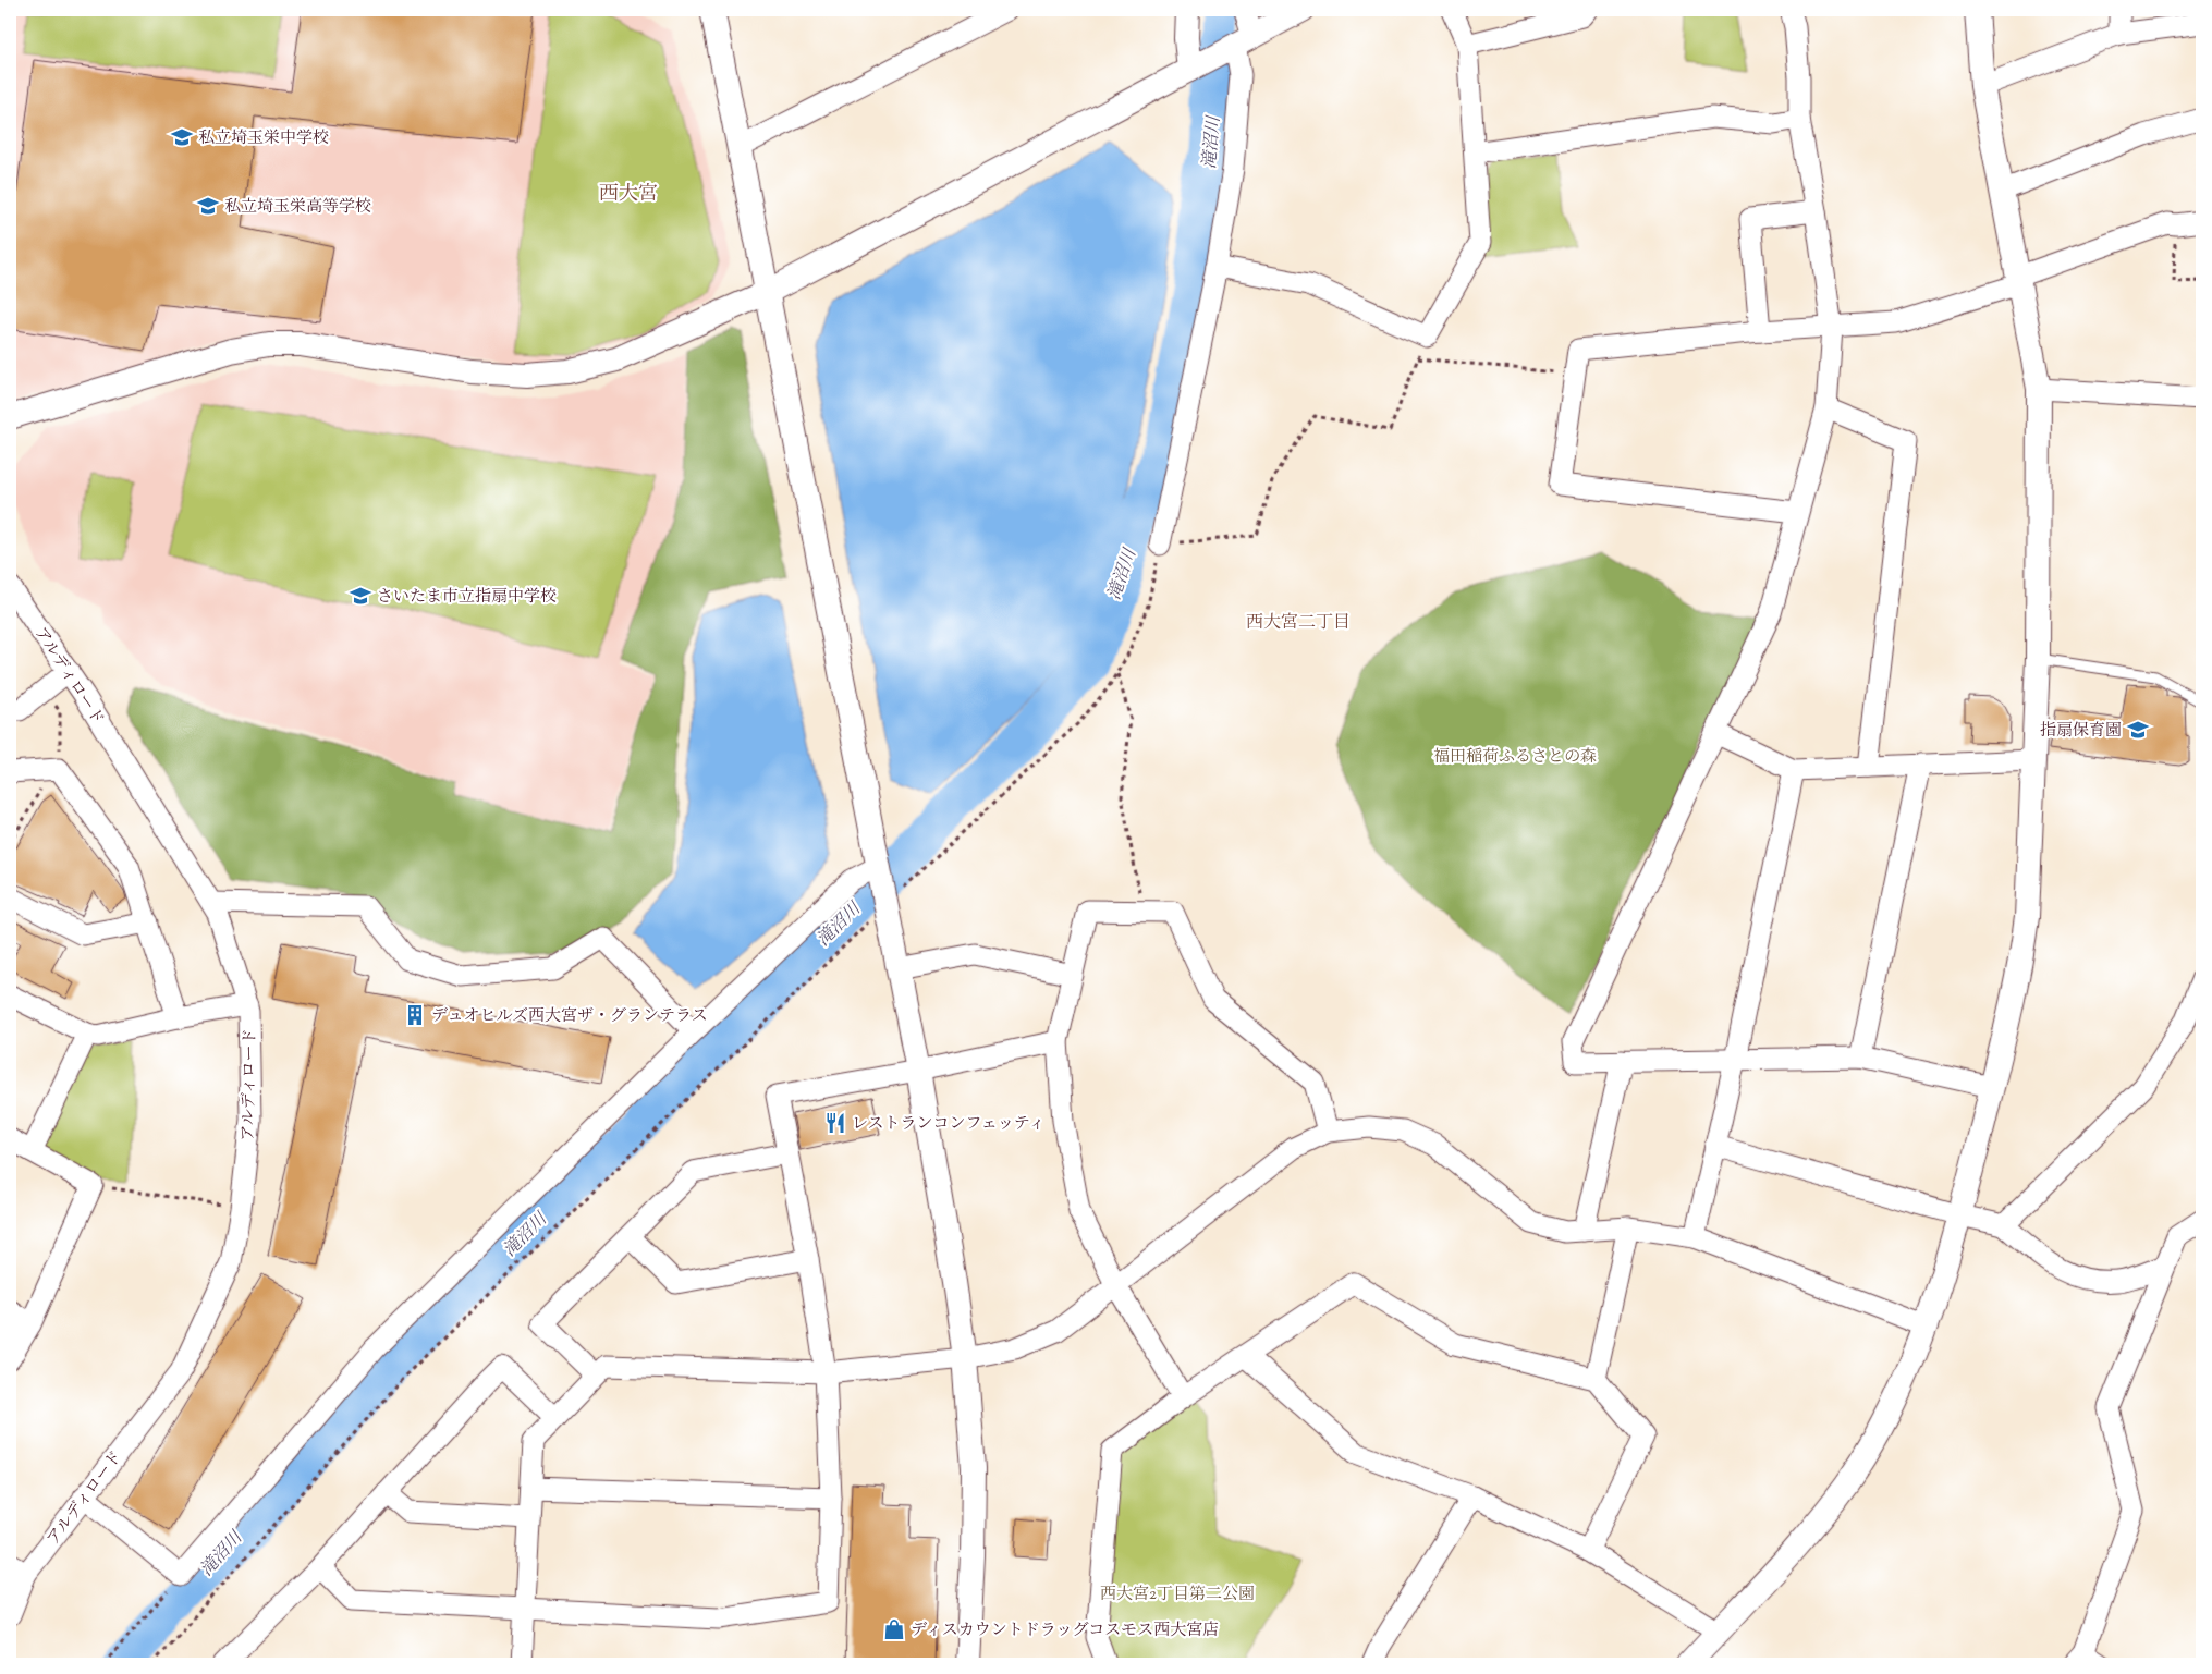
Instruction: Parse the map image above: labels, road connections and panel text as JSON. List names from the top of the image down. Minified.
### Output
{"streets":{"street":["アルディロード"]},"districts":["西大宮","西大宮二丁目"],"water":["滝沼川"],"parks":["福田稲荷ふるさとの森","西大宮2丁目第二公園"],"places":{"school or university":["私立埼玉栄中学校","私立埼玉栄高等学校","さいたま市立指扇中学校","指扇保育園"],"building":["デュオヒルズ西大宮ザ・グランテラス"],"restaurant":["レストランコンフェッティ"],"shop":["ディスカウントドラッグコスモス西大宮店"]}}
